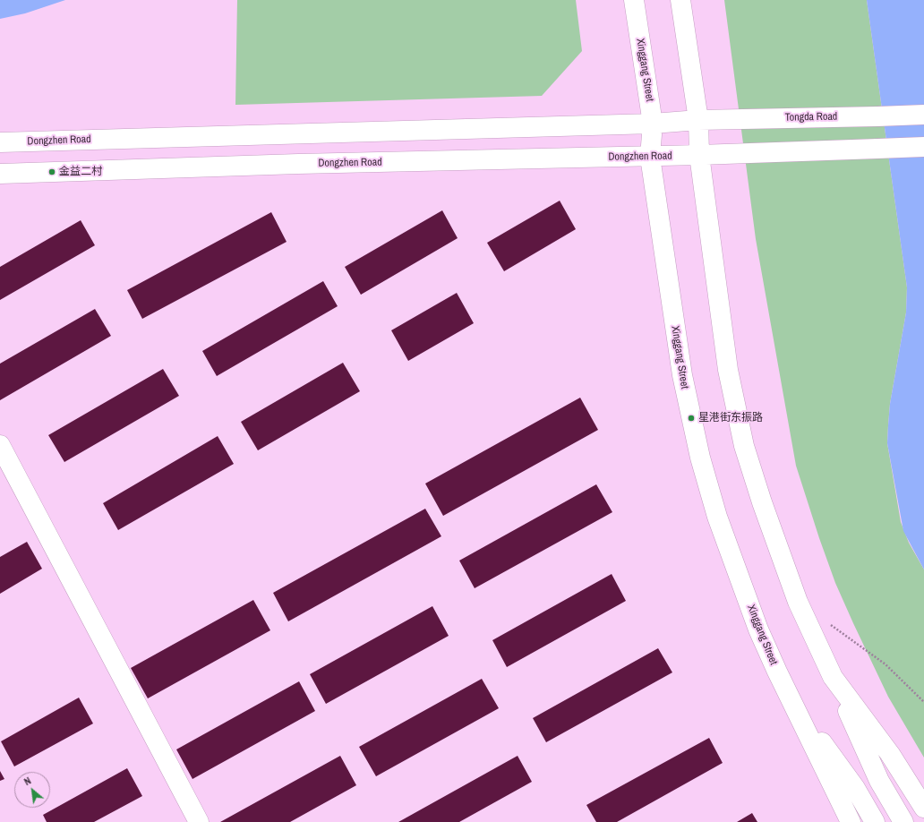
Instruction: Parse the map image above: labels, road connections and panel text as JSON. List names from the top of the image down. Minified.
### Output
{"streets":{"main road":["Xinggang Street","Tongda Road","Dongzhen Road"]},"crossings":[["Xinggang Street","Dongzhen Road"],["Tongda Road","Dongzhen Road"]],"places":["金益二村","星港街东振路"],"north":"top left"}
